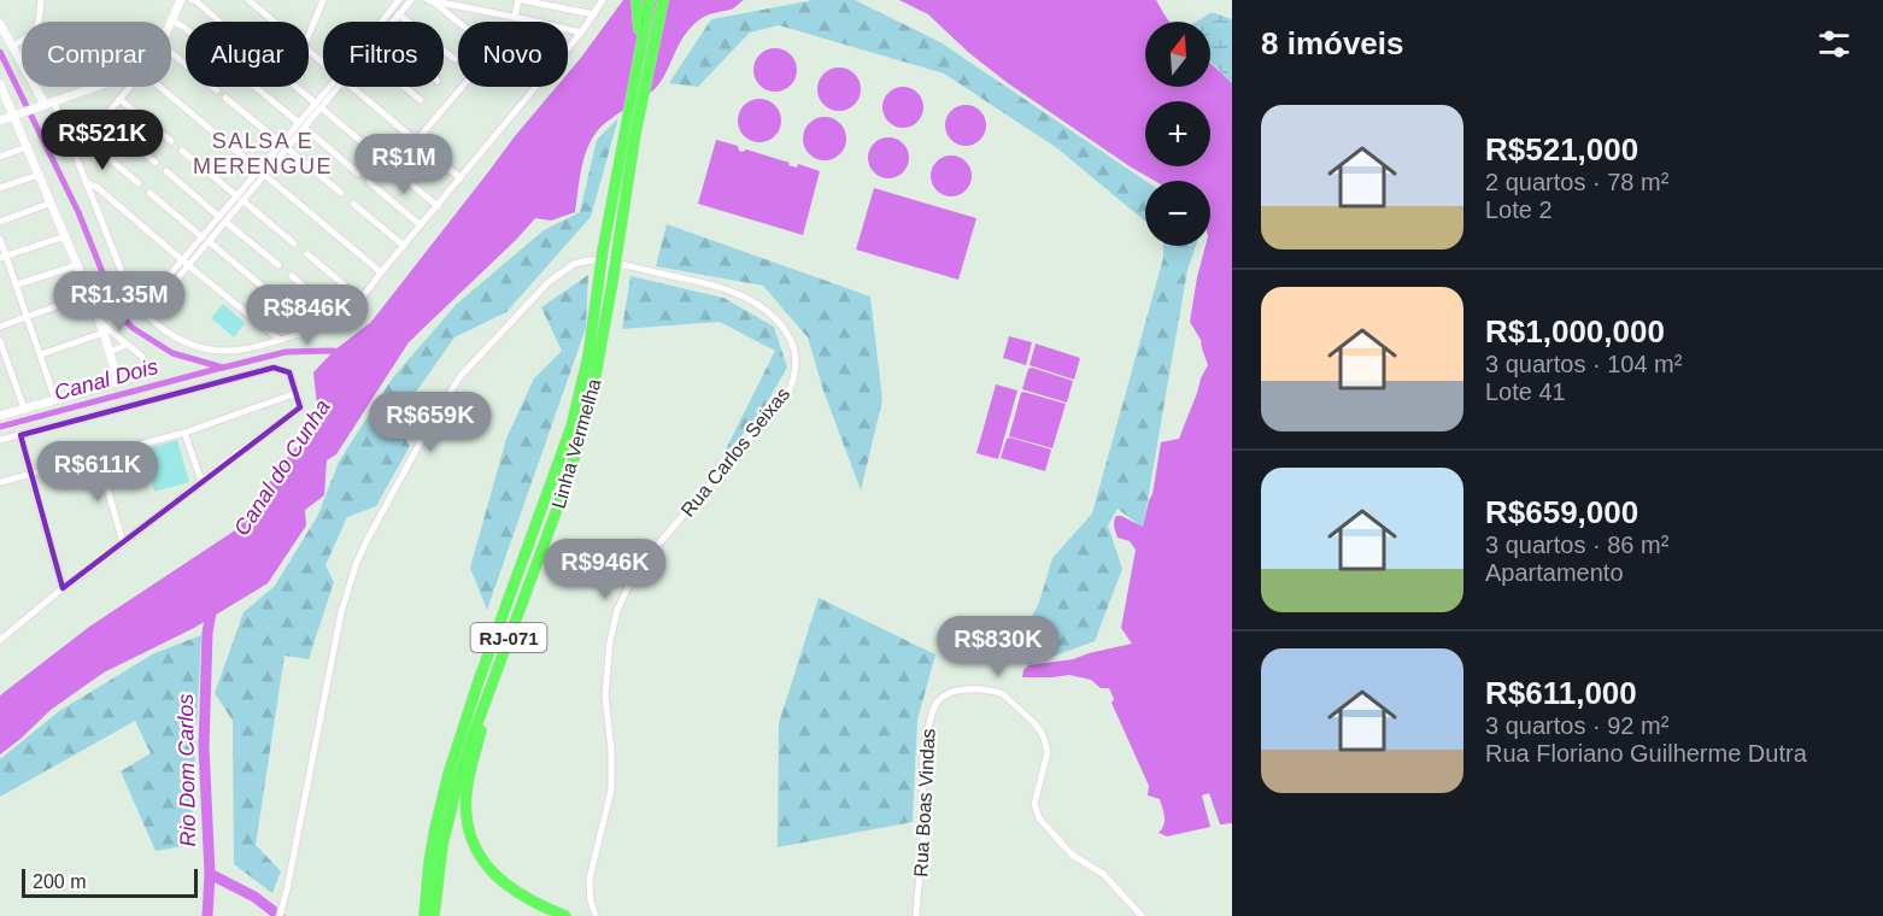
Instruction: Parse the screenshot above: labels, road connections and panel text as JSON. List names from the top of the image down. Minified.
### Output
{"streets":{"highway":["Linha Vermelha","RJ-071"],"street":["Rua Carlos Seixas","Rua Boas Vindas"]},"districts":["SALSA E MERENGUE"],"water":["Canal Dois","Canal do Cunha","Rio Dom Carlos"],"scale_bar":"200 m","north":"top","page":{"heading":"8 imóveis","map_buttons":["+","−"],"chip":["Comprar","Alugar","Filtros","Novo"],"list":[{"name":"R$521,000","note":"2 quartos · 78 m² · Lote 2"},{"name":"R$1,000,000","note":"3 quartos · 104 m² · Lote 41"},{"name":"R$659,000","note":"3 quartos · 86 m² · Apartamento"},{"name":"R$611,000","note":"3 quartos · 92 m² · Rua Floriano Guilherme Dutra"}],"price":["R$521K","R$1M","R$1.35M","R$846K","R$659K","R$611K","R$946K","R$830K"],"scale":"200 m"}}
